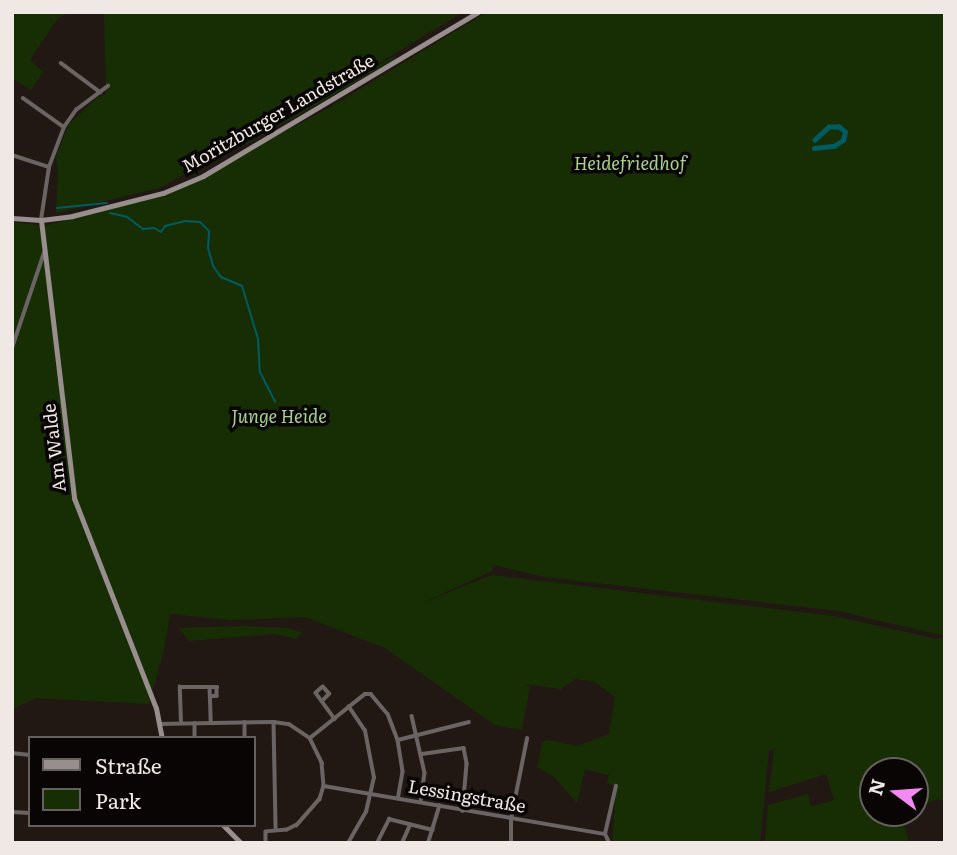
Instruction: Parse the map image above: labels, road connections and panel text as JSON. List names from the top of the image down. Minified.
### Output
{"streets":{"street":["Moritzburger Landstraße","Am Walde","Lessingstraße"]},"crossings":[["Moritzburger Landstraße","Am Walde"]],"parks":["Heidefriedhof","Junge Heide"],"legend":["Straße","Park"],"north":"left"}
